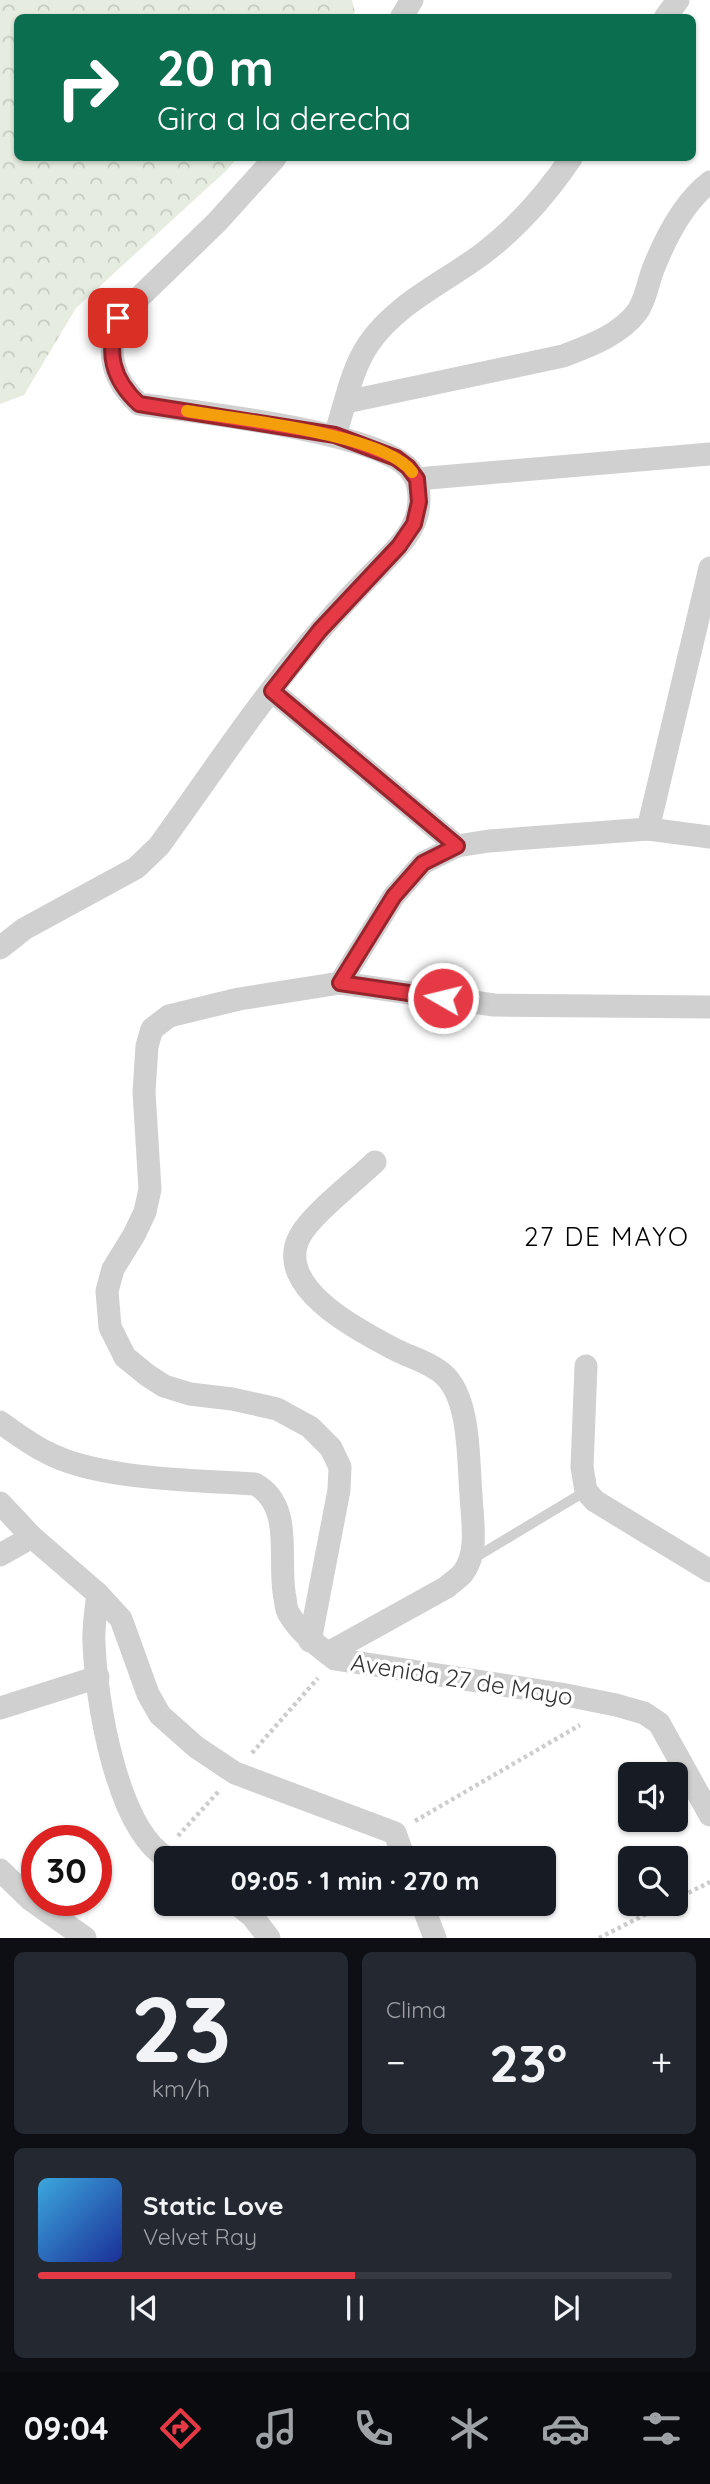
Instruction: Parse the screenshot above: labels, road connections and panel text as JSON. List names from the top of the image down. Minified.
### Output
{"streets":{"street":["Avenida 27 de Mayo"]},"districts":["27 DE MAYO"],"page":{"turn":["20 m","Gira a la derecha"],"limit":"30","trip":"09:05 · 1 min · 270 m","tile":[["23","km/h"],"Clima"],"heat":["−","23°","+"],"song":["Static Love","Velvet Ray"],"tabs":"09:04"}}
